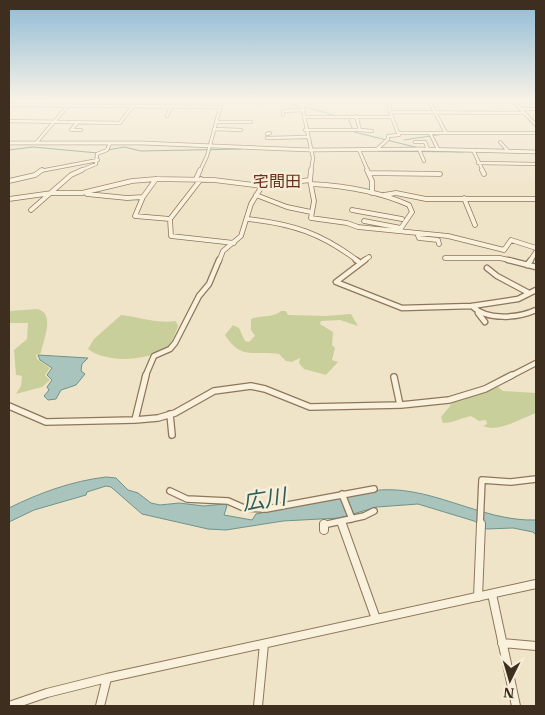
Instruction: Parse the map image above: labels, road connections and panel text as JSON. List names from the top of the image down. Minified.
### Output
{"districts":["宅間田"],"water":["広川"],"north":"bottom"}
